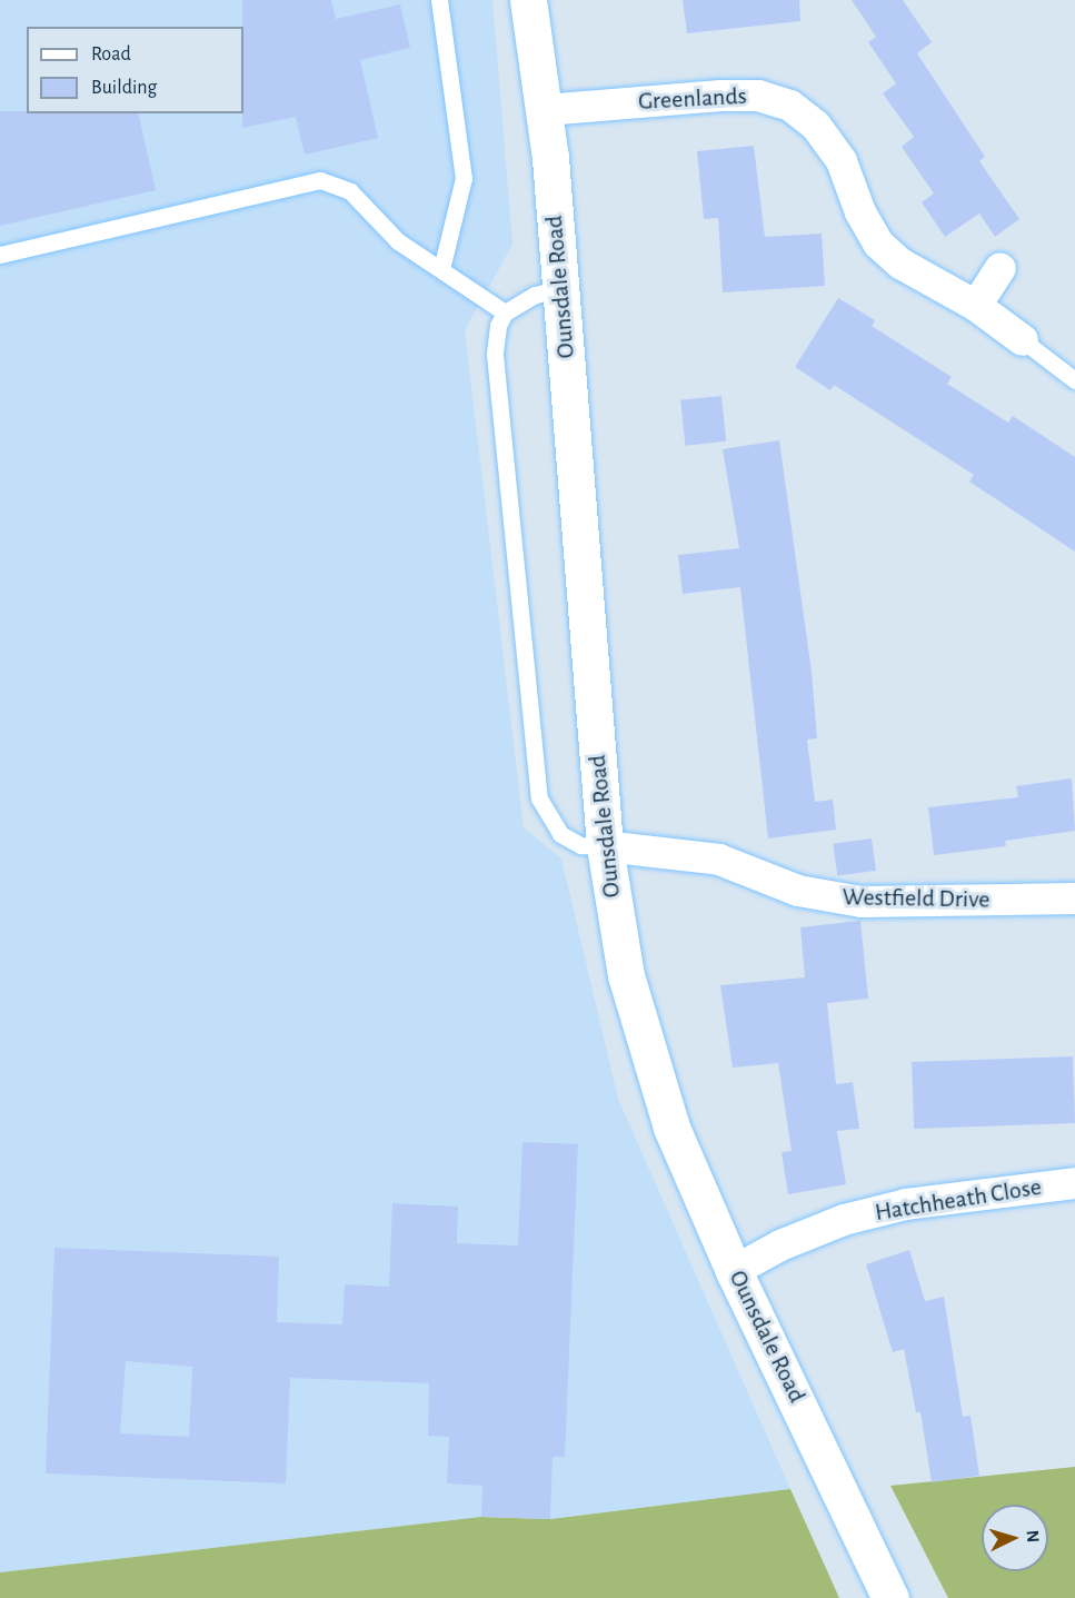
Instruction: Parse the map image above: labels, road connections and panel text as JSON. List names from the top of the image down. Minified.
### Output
{"streets":{"street":["Greenlands","Ounsdale Road","Westfield Drive","Hatchheath Close"]},"crossings":[["Greenlands","Ounsdale Road"],["Ounsdale Road","Westfield Drive"],["Ounsdale Road","Hatchheath Close"]],"legend":["Road","Building"],"north":"right"}
